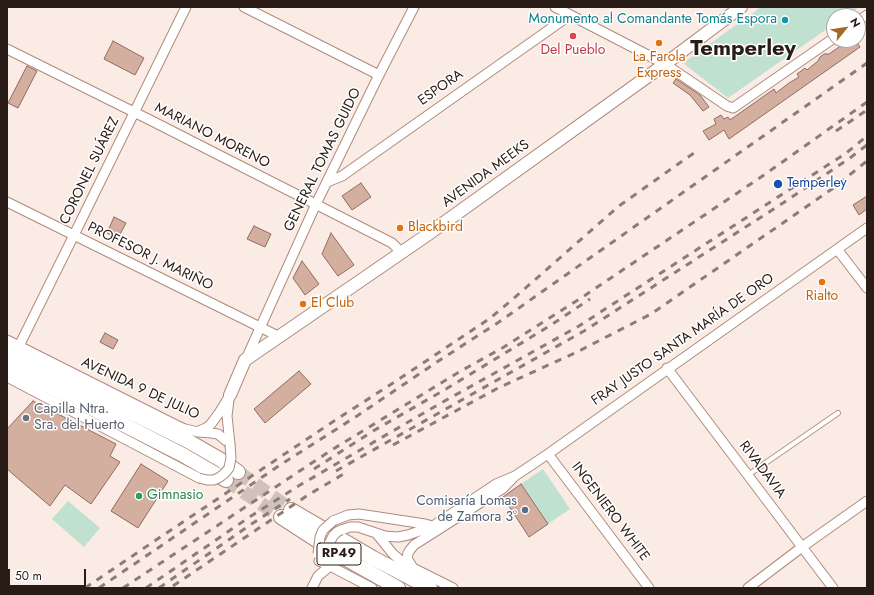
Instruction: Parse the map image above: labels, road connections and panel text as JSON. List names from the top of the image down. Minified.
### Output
{"streets":{"main road":["RP49"],"street":["ESPORA","MARIANO MORENO","GENERAL TOMAS GUIDO","CORONEL SUÁREZ","AVENIDA MEEKS","PROFESOR J. MARIÑO","FRAY JUSTO SANTA MARÍA DE ORO","AVENIDA 9 DE JULIO","RIVADAVIA","INGENIERO WHITE"]},"crossings":[["ESPORA","GENERAL TOMAS GUIDO"],["MARIANO MORENO","GENERAL TOMAS GUIDO"],["MARIANO MORENO","CORONEL SUÁREZ"],["MARIANO MORENO","AVENIDA MEEKS"],["GENERAL TOMAS GUIDO","AVENIDA MEEKS"],["GENERAL TOMAS GUIDO","PROFESOR J. MARIÑO"],["CORONEL SUÁREZ","PROFESOR J. MARIÑO"],["CORONEL SUÁREZ","AVENIDA 9 DE JULIO"],["AVENIDA MEEKS","PROFESOR J. MARIÑO"],["FRAY JUSTO SANTA MARÍA DE ORO","RIVADAVIA"],["FRAY JUSTO SANTA MARÍA DE ORO","INGENIERO WHITE"]],"districts":["Temperley"],"places":["Monumento al Comandante Tomás Espora","Del Pueblo","La Farola Express","Temperley","Blackbird","Rialto","El Club","Capilla Ntra. Sra. del Huerto","Gimnasio","Comisaría Lomas de Zamora 3°"],"scale_bar":"50 m","north":"top right"}
